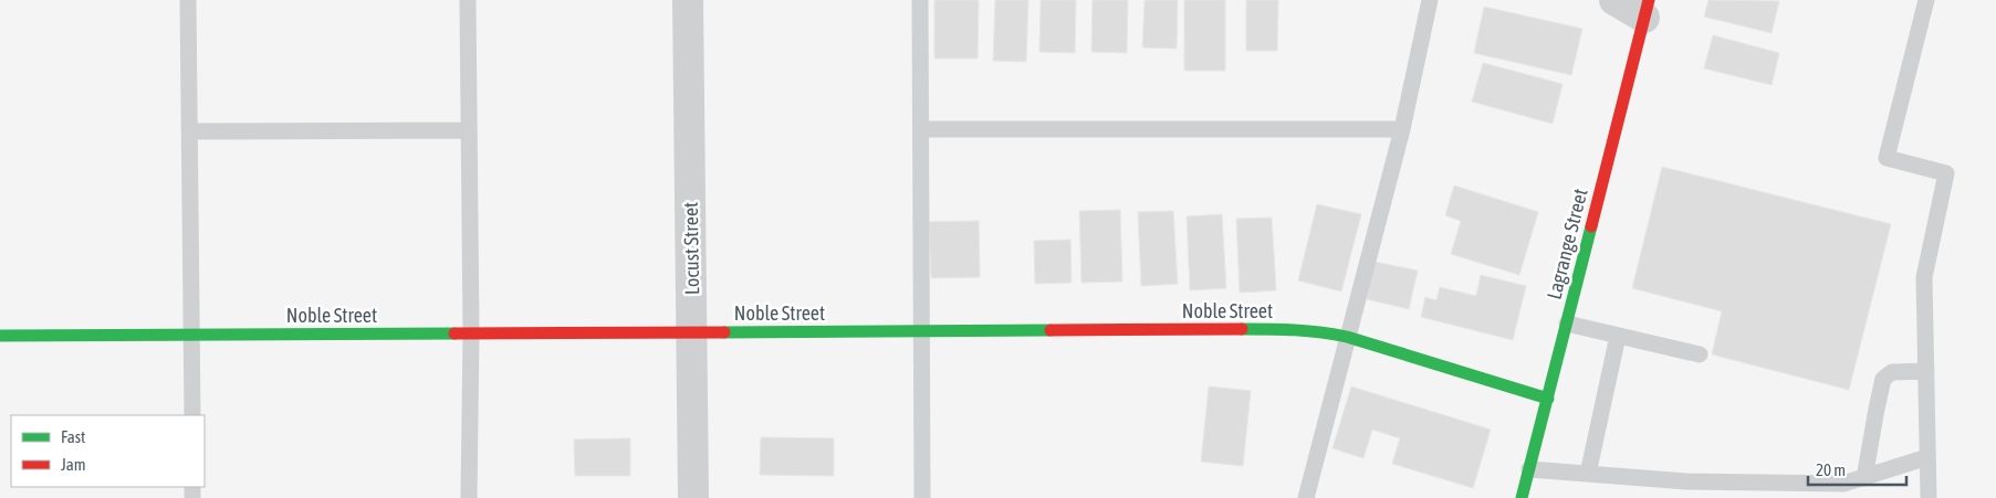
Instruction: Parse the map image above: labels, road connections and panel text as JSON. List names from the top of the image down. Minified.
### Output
{"streets":{"street":["Lagrange Street","Locust Street","Noble Street"]},"crossings":[["Lagrange Street","Noble Street"],["Locust Street","Noble Street"]],"legend":["Fast","Jam"],"scale_bar":"20 m"}
